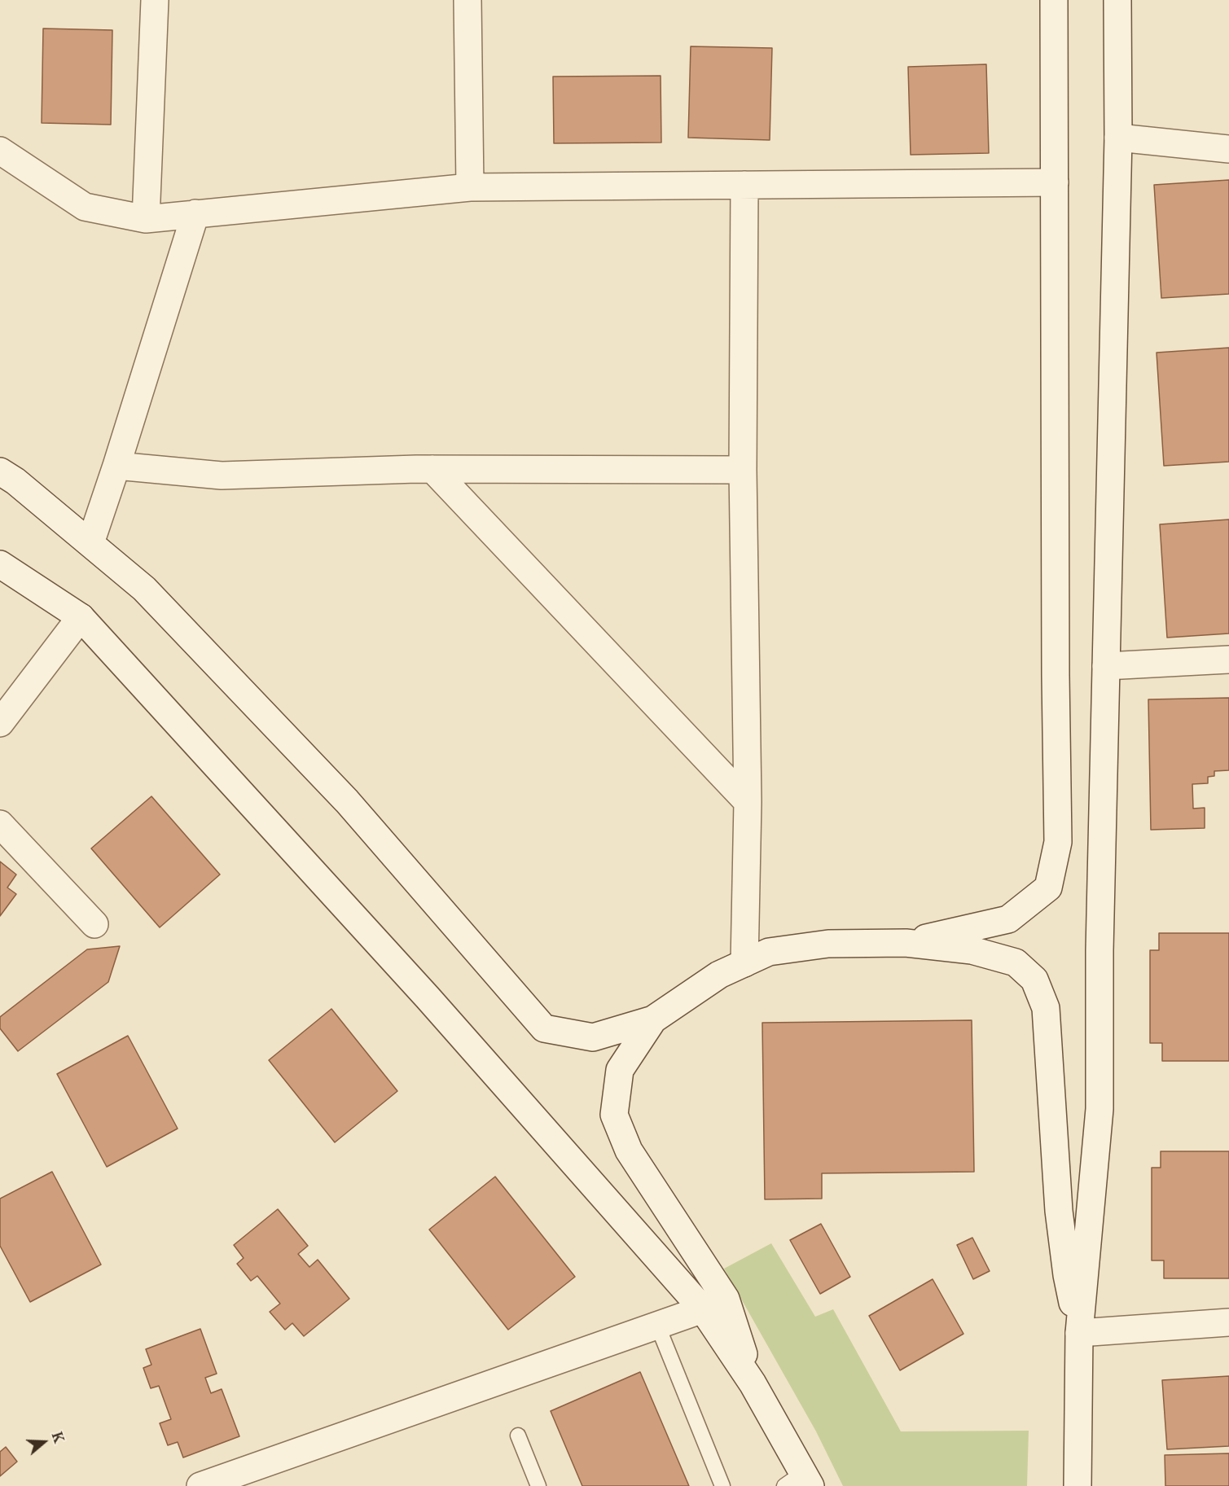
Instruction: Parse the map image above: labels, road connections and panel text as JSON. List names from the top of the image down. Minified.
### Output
{"north":"right"}
